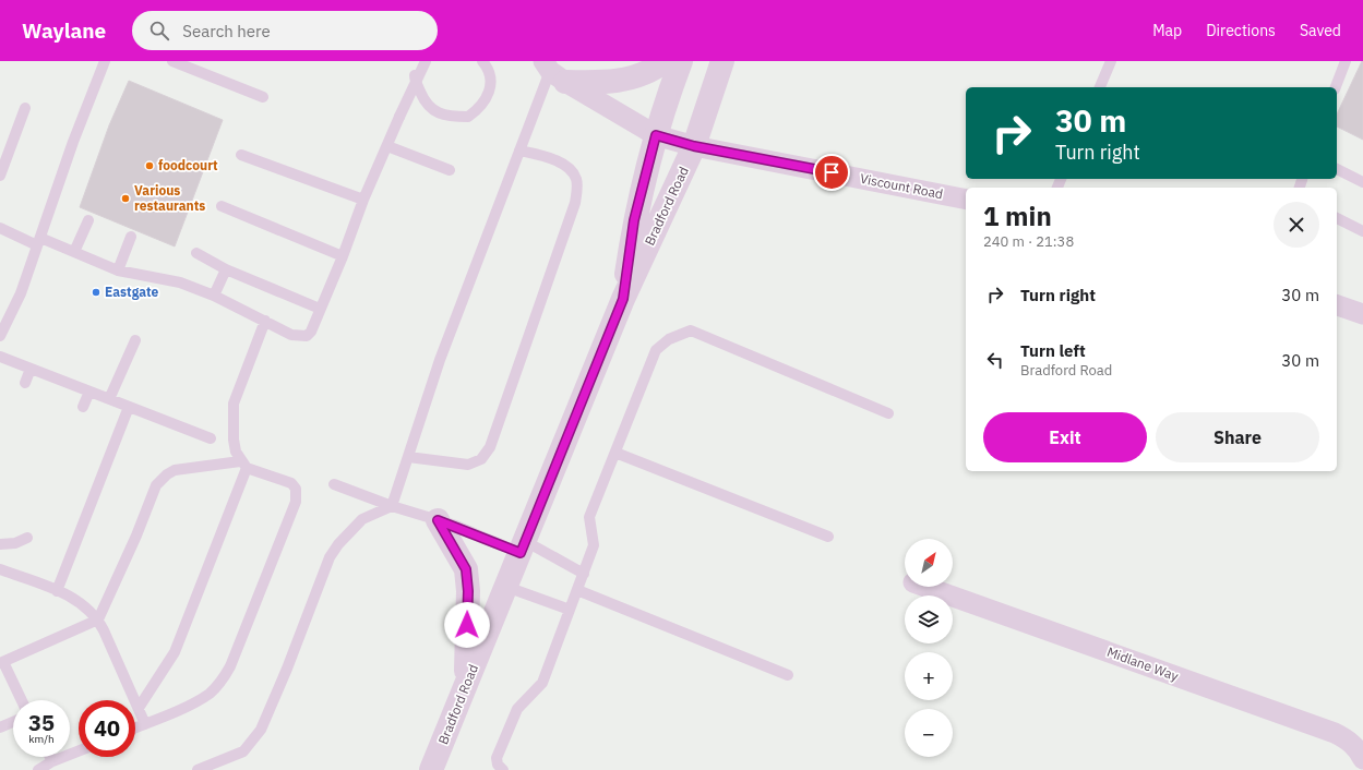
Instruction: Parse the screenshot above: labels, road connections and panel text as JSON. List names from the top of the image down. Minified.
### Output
{"streets":{"street":["Viscount Road","Bradford Road","Midlane Way"]},"crossings":[["Viscount Road","Bradford Road"]],"places":["foodcourt","Various restaurants","Eastgate"],"north":"top right","page":{"header":"Waylane","search":"Search here","nav":["Map","Directions","Saved"],"turn":["30 m","Turn right"],"heading":["1 min","240 m · 21:38"],"list":[{"name":"Turn right","value":"30 m"},{"name":"Turn left","note":"Bradford Road","value":"30 m"}],"buttons":["Exit","Share"],"map_buttons":["+","−"],"speed":"35 km/h","limit":"40"}}
